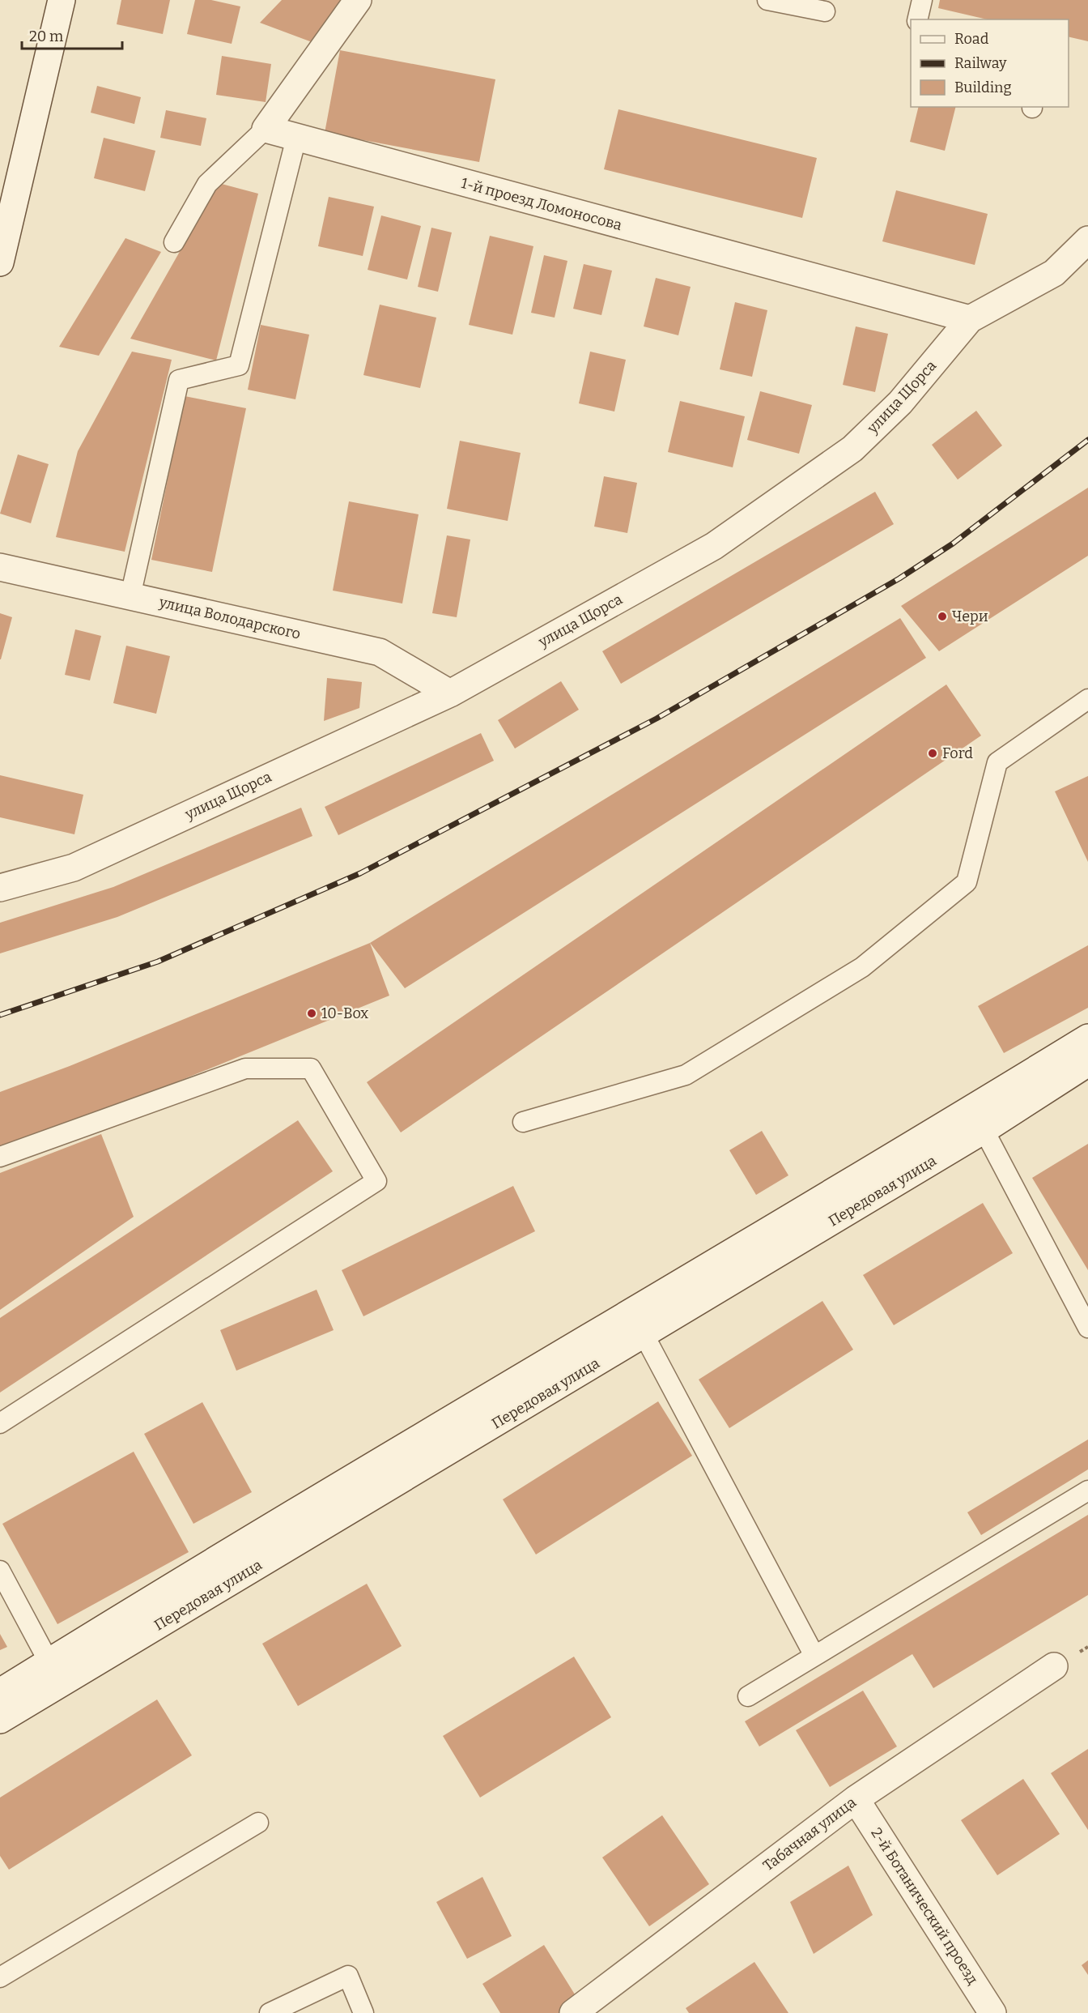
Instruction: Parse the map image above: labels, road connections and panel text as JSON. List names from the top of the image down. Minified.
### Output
{"streets":{"street":["1-й проезд Ломоносова","улица Щорса","улица Володарского","Передовая улица","Табачная улица","2-й Ботанический проезд"]},"crossings":[["1-й проезд Ломоносова","улица Щорса"],["улица Щорса","улица Володарского"],["Табачная улица","2-й Ботанический проезд"]],"places":["Чери","Ford","10-Box"],"legend":["Road","Railway","Building"],"scale_bar":"20 m"}
